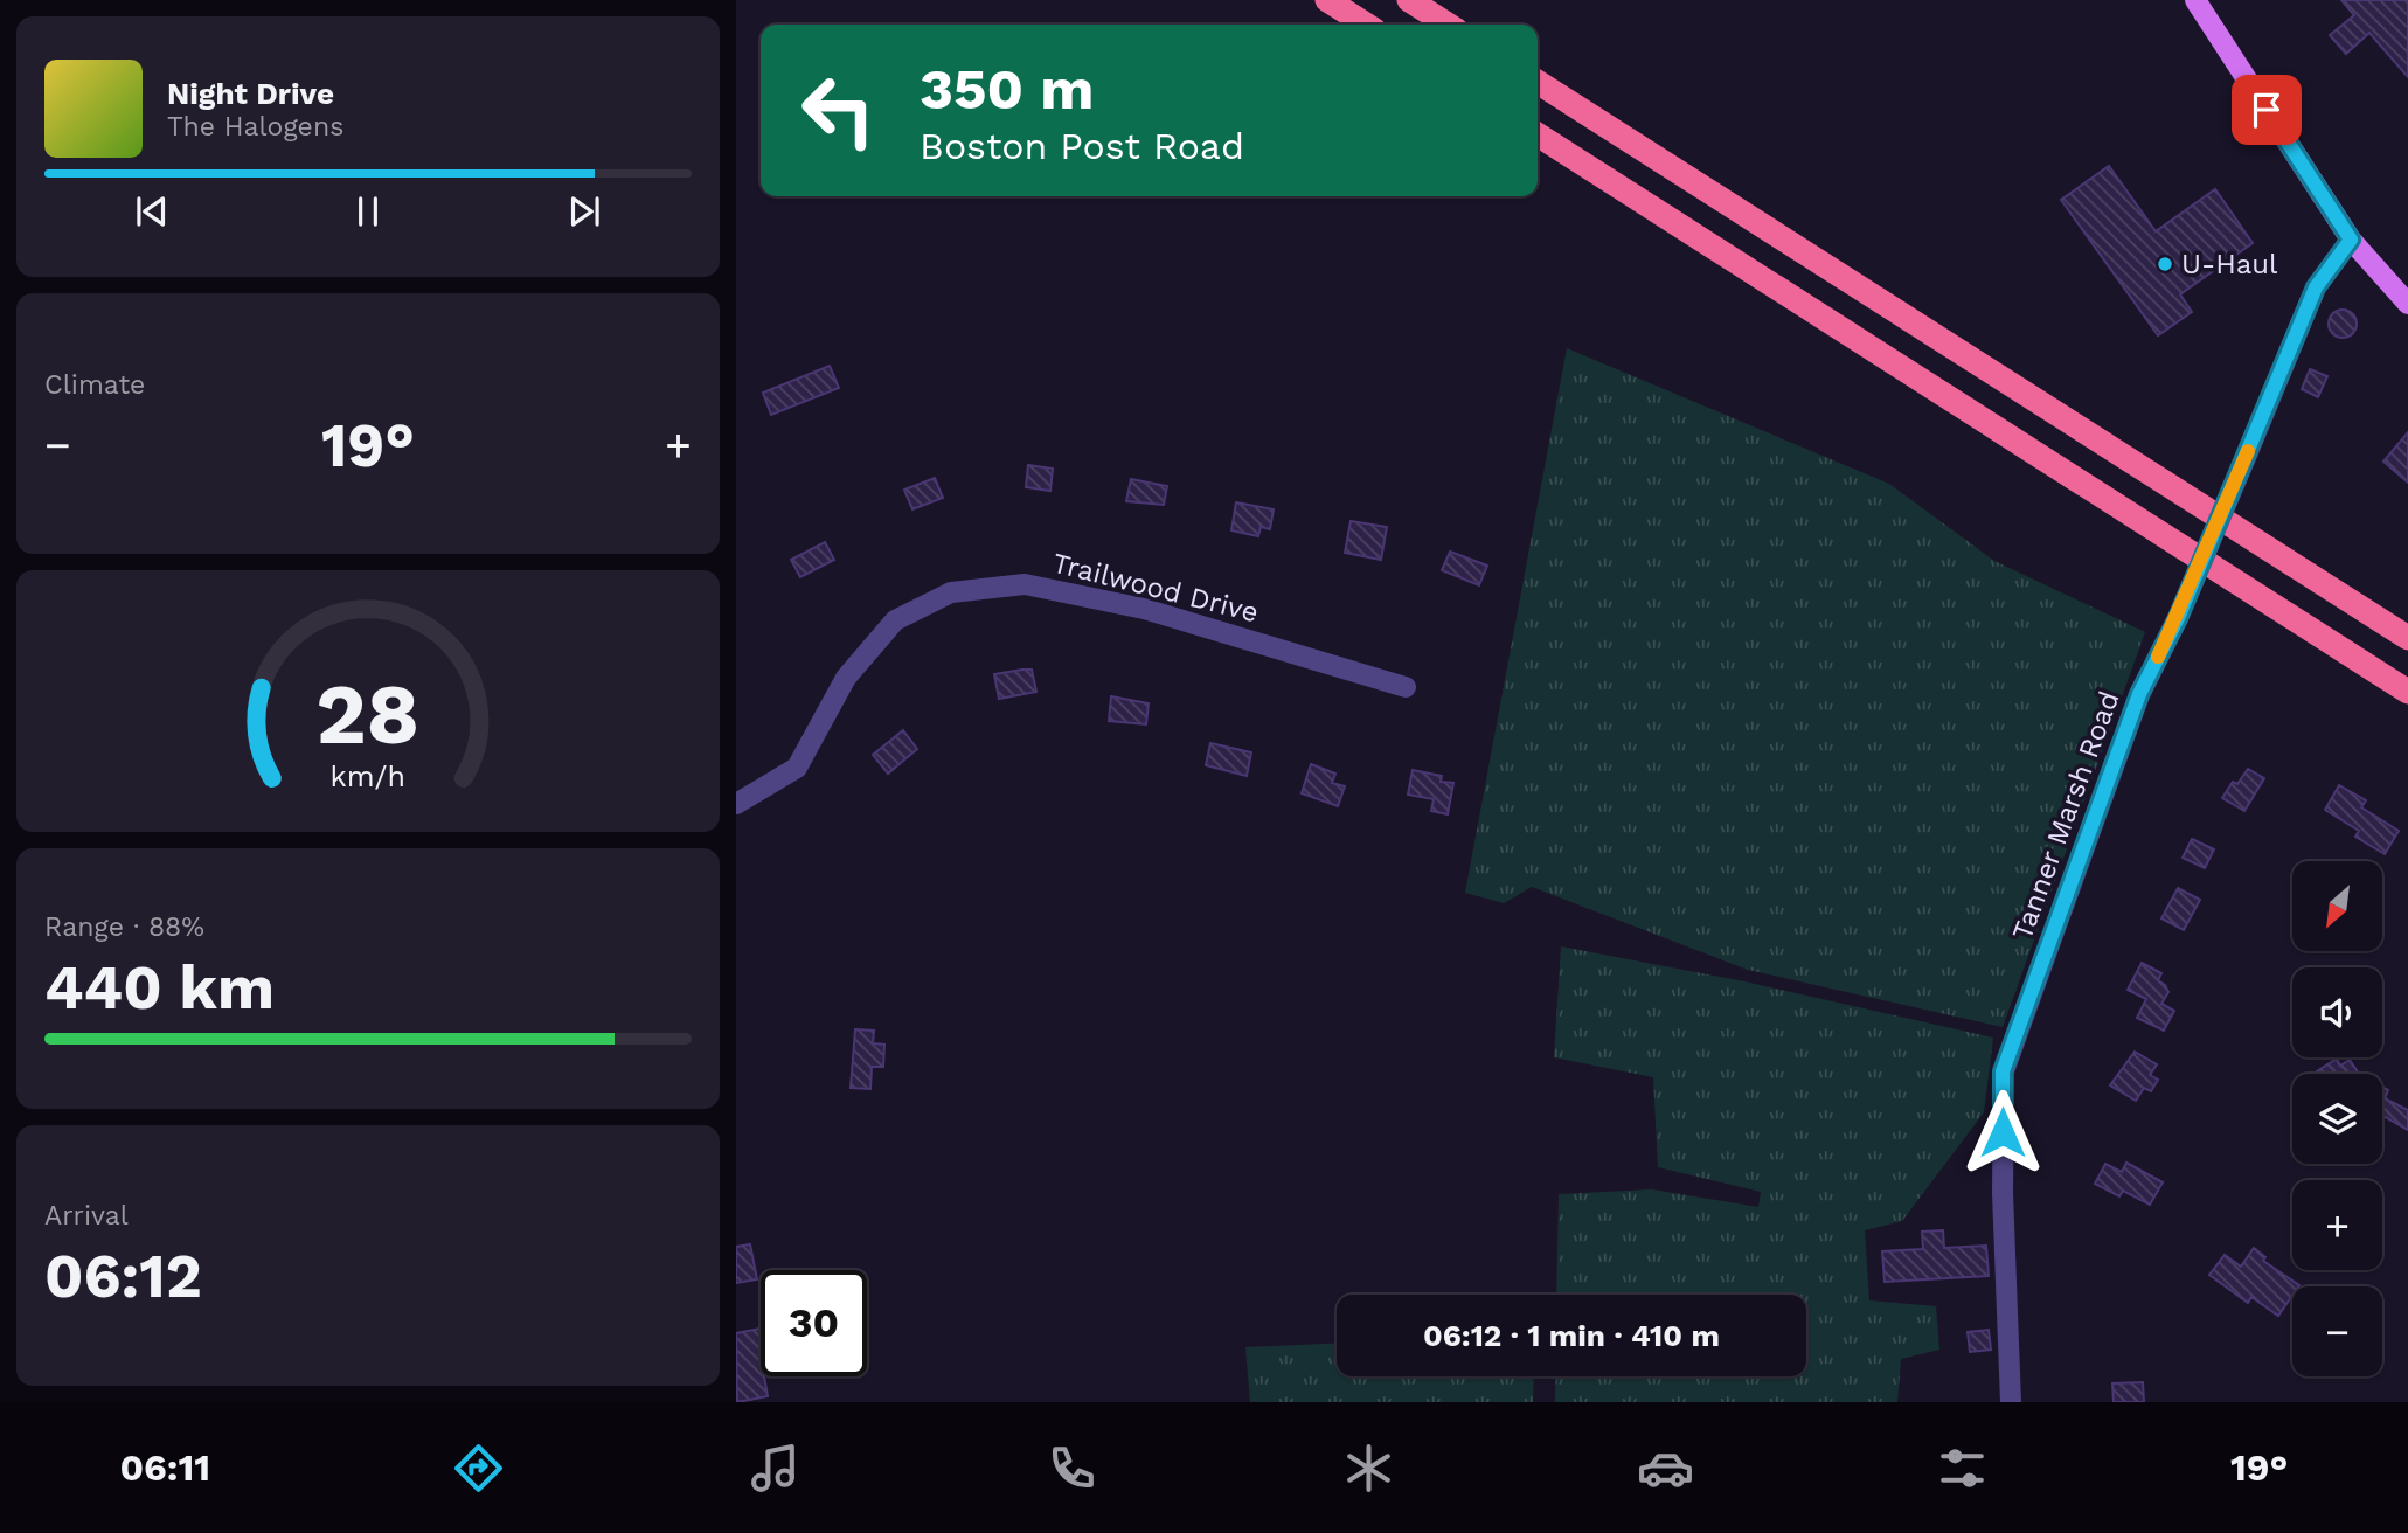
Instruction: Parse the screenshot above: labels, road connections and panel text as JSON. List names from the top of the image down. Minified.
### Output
{"streets":{"street":["Trailwood Drive","Tanner Marsh Road"]},"places":["U-Haul"],"north":"bottom left","page":{"turn":["350 m","Boston Post Road"],"song":["Night Drive","The Halogens"],"tile":["Climate",["Range · 88%","440 km"],["Arrival","06:12"]],"heat":["−","19°","+"],"map_buttons":["+","−"],"limit":"30","trip":"06:12 · 1 min · 410 m","tabs":["06:11","19°"],"gauge":["28","km/h"]}}
